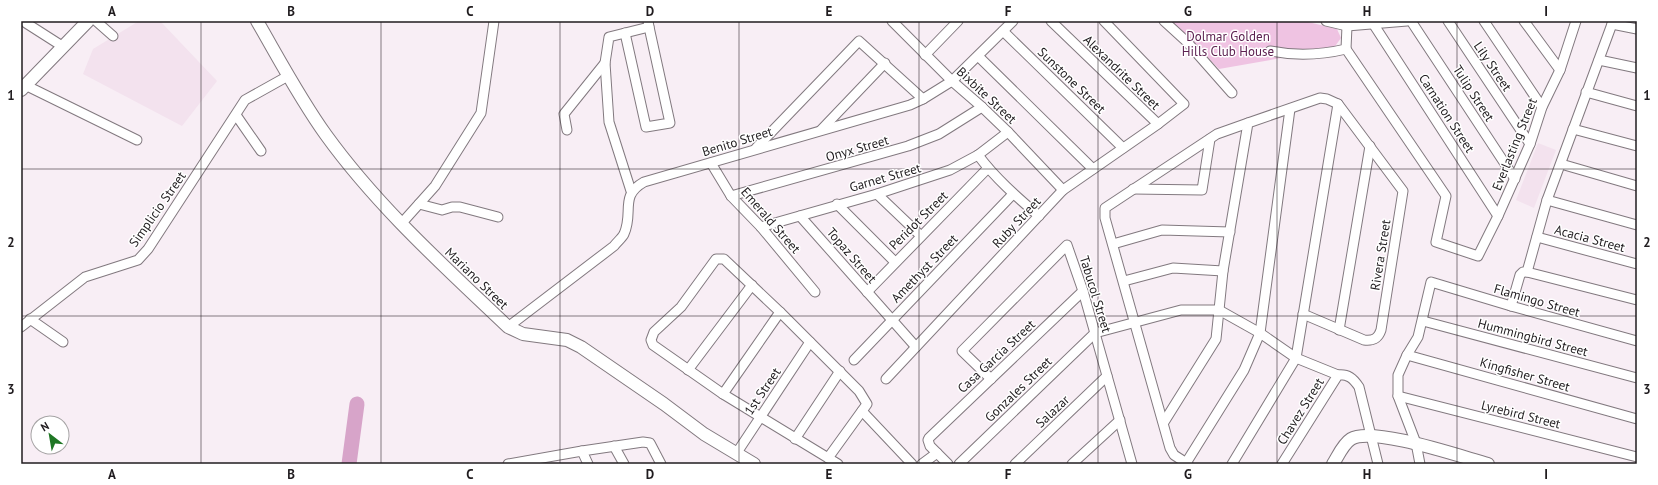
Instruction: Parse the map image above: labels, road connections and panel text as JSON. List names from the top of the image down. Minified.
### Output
{"streets":{"main road":["Mariano Street"],"street":["Lily Street","Alexandrite Street","Sunstone Street","Tulip Street","Bixbite Street","Carnation Street","Benito Street","Everlasting Street","Onyx Street","Garnet Street","Simplicio Street","Emerald Street","Peridot Street","Ruby Street","Acacia Street","Topaz Street","Rivera Street","Amethyst Street","Tabucol Street","Flamingo Street","Hummingbird Street","Casa Garcia Street","Kingfisher Street","Gonzales Street","1st Street","Salazar","Chavez Street","Lyrebird Street"]},"crossings":[["Lily Street","Everlasting Street"],["Alexandrite Street","Ruby Street"],["Sunstone Street","Benito Street"],["Sunstone Street","Ruby Street"],["Tulip Street","Everlasting Street"],["Bixbite Street","Benito Street"],["Bixbite Street","Onyx Street"],["Bixbite Street","Garnet Street"],["Bixbite Street","Ruby Street"],["Carnation Street","Everlasting Street"],["Benito Street","Emerald Street"],["Onyx Street","Emerald Street"],["Garnet Street","Emerald Street"],["Garnet Street","Topaz Street"],["Simplicio Street","Mariano Street"],["Peridot Street","Topaz Street"],["Ruby Street","Topaz Street"],["Topaz Street","Amethyst Street"],["Mariano Street","1st Street"],["Tabucol Street","Casa Garcia Street"],["Tabucol Street","Gonzales Street"],["Tabucol Street","Salazar"],["Flamingo Street","Hummingbird Street"]],"parks":["Dolmar Golden Hills Club House"],"north":"top left","grid":{"columns":["A","B","C","D","E","F","G","H","I"],"rows":["1","2","3"]}}
